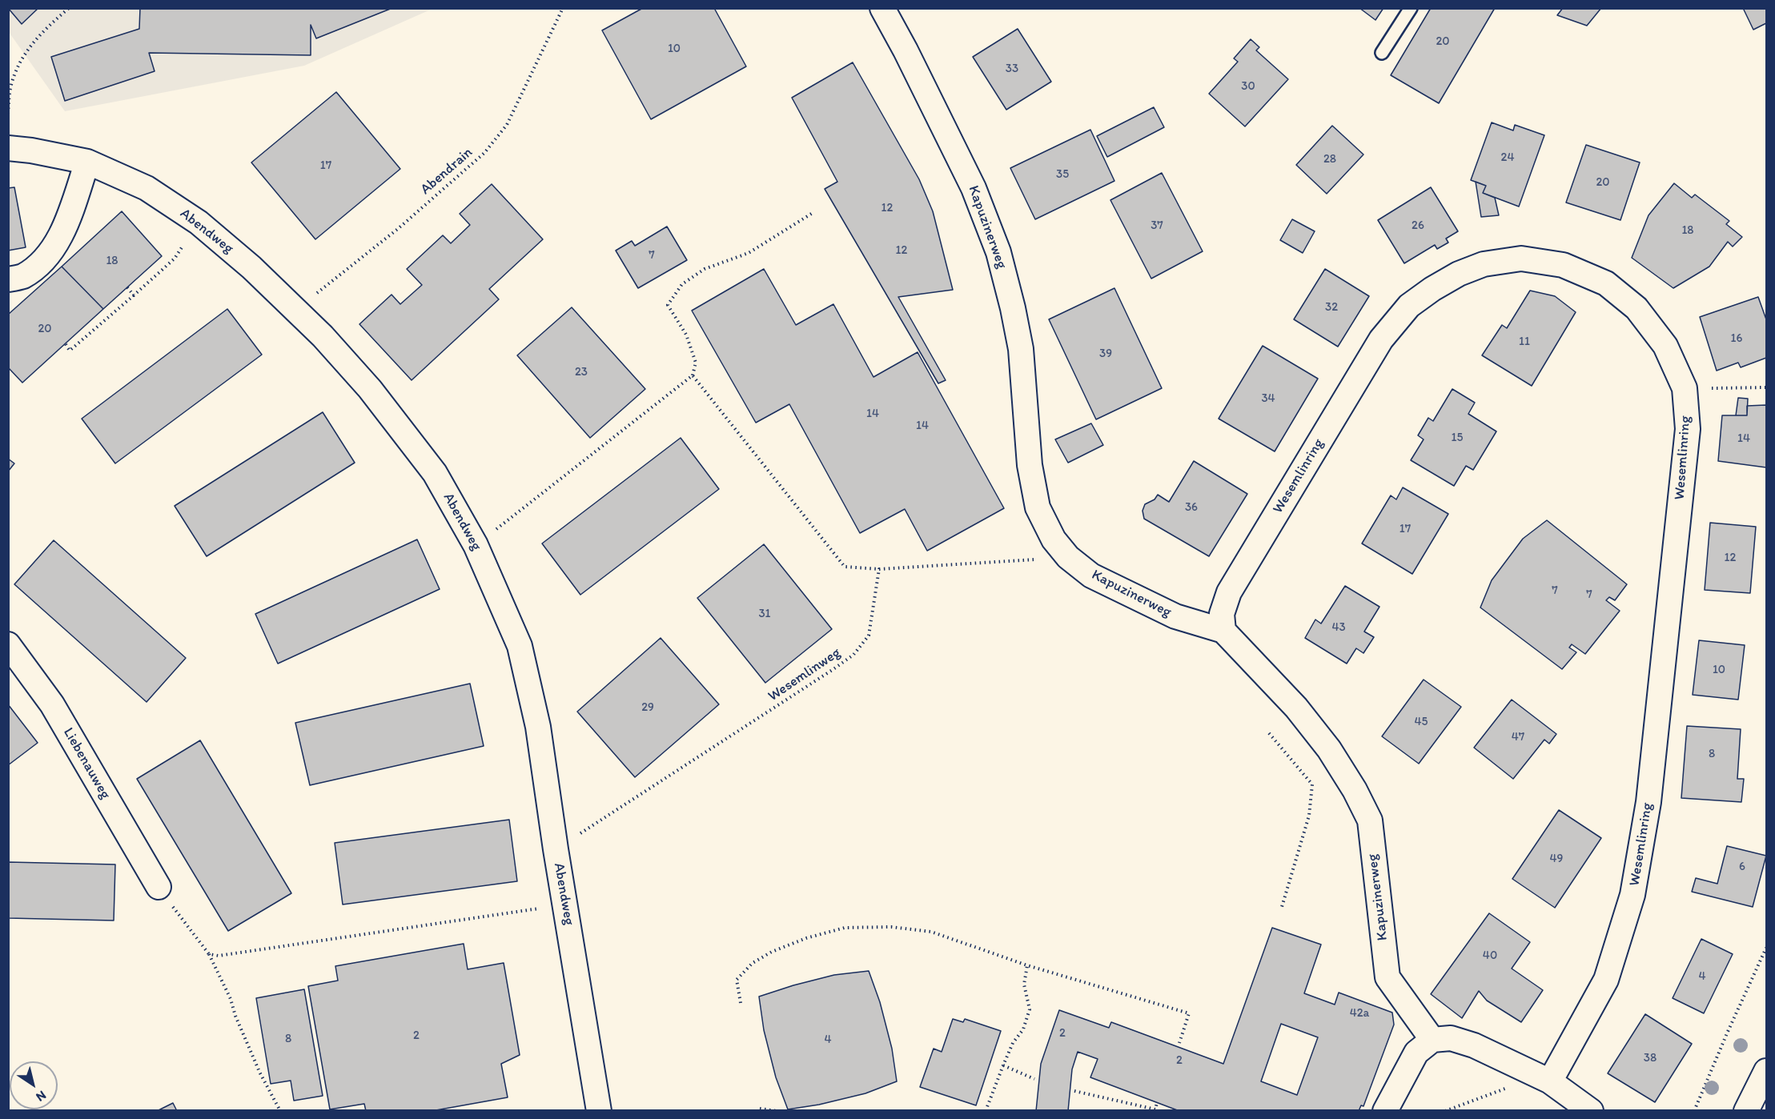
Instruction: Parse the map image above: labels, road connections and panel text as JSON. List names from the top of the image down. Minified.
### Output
{"streets":{"street":["Kapuzinerweg","Abendweg","Wesemlinring","Liebenauweg"],"path":["Abendrain","Wesemlinweg"]},"crossings":[["Abendrain","Abendweg"],["Kapuzinerweg","Wesemlinring"],["Abendweg","Wesemlinweg"]],"house_numbers":["20","10","33","30","24","28","17","35","20","12","37","26","18","12","7","18","32","20","16","11","39","23","34","14","14","15","14","36","17","12","7","7","31","43","10","29","45","47","8","49","6","40","4","42a","2","2","8","4","38","2"],"north":"bottom right"}
